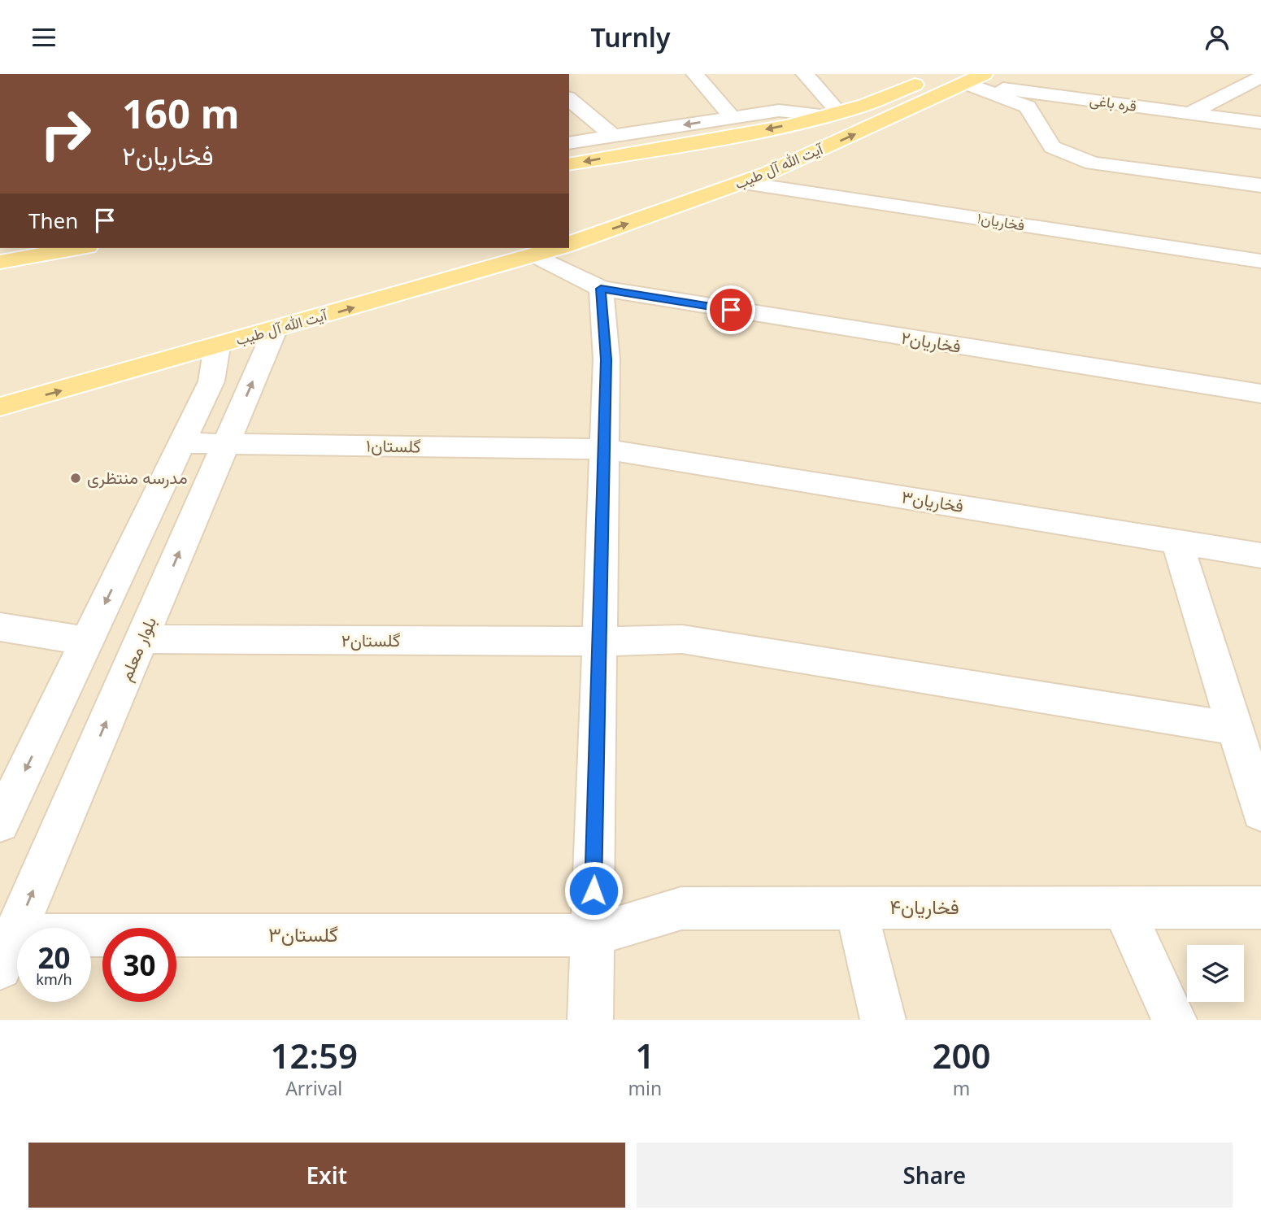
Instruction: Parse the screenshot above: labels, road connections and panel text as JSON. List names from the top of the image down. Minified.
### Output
{"streets":{"main road":["آیت الله آل طیب"],"street":["قره باغی","فخاریان۱","فخاریان۲","گلستان۱","فخاریان۳","گلستان۲","بلوار معلم","فخاریان۴","گلستان۳"]},"crossings":[["قره باغی","آیت الله آل طیب"],["آیت الله آل طیب","فخاریان۱"],["آیت الله آل طیب","فخاریان۲"],["آیت الله آل طیب","بلوار معلم"],["گلستان۱","فخاریان۳"],["گلستان۱","بلوار معلم"],["گلستان۲","بلوار معلم"],["بلوار معلم","گلستان۳"],["فخاریان۴","گلستان۳"]],"places":["مدرسه منتظری"],"page":{"header":"Turnly","turn":["160 m","فخاریان۲"],"then":"Then","speed":"20 km/h","limit":"30","eta":["12:59","Arrival","1","min","200","m"],"buttons":["Exit","Share"]}}
